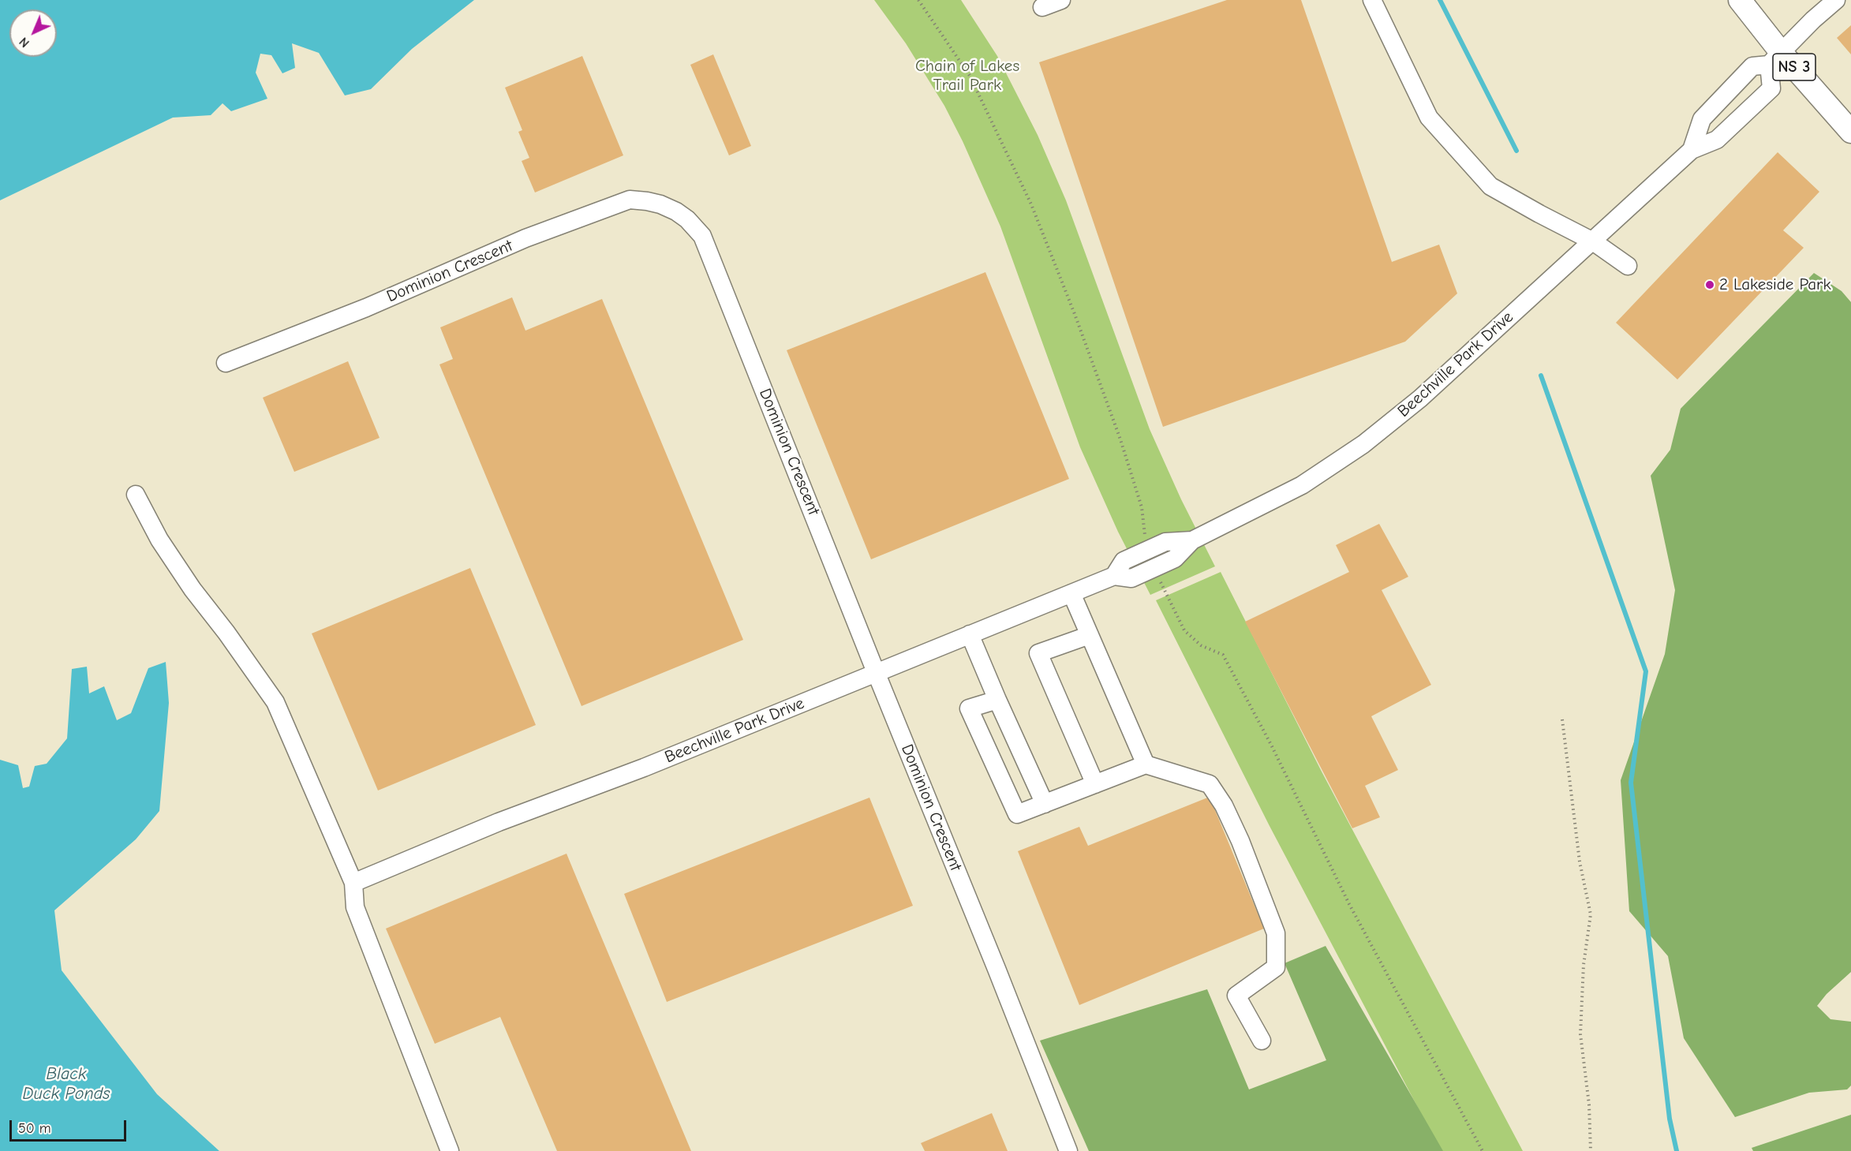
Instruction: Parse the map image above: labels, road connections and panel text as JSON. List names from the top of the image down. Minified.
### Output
{"streets":{"main road":["NS 3"],"street":["Dominion Crescent","Beechville Park Drive"]},"crossings":[["NS 3","Beechville Park Drive"],["Dominion Crescent","Beechville Park Drive"]],"water":["Black Duck Ponds"],"parks":["Chain of Lakes Trail Park"],"places":["2 Lakeside Park"],"scale_bar":"50 m","north":"bottom left"}
